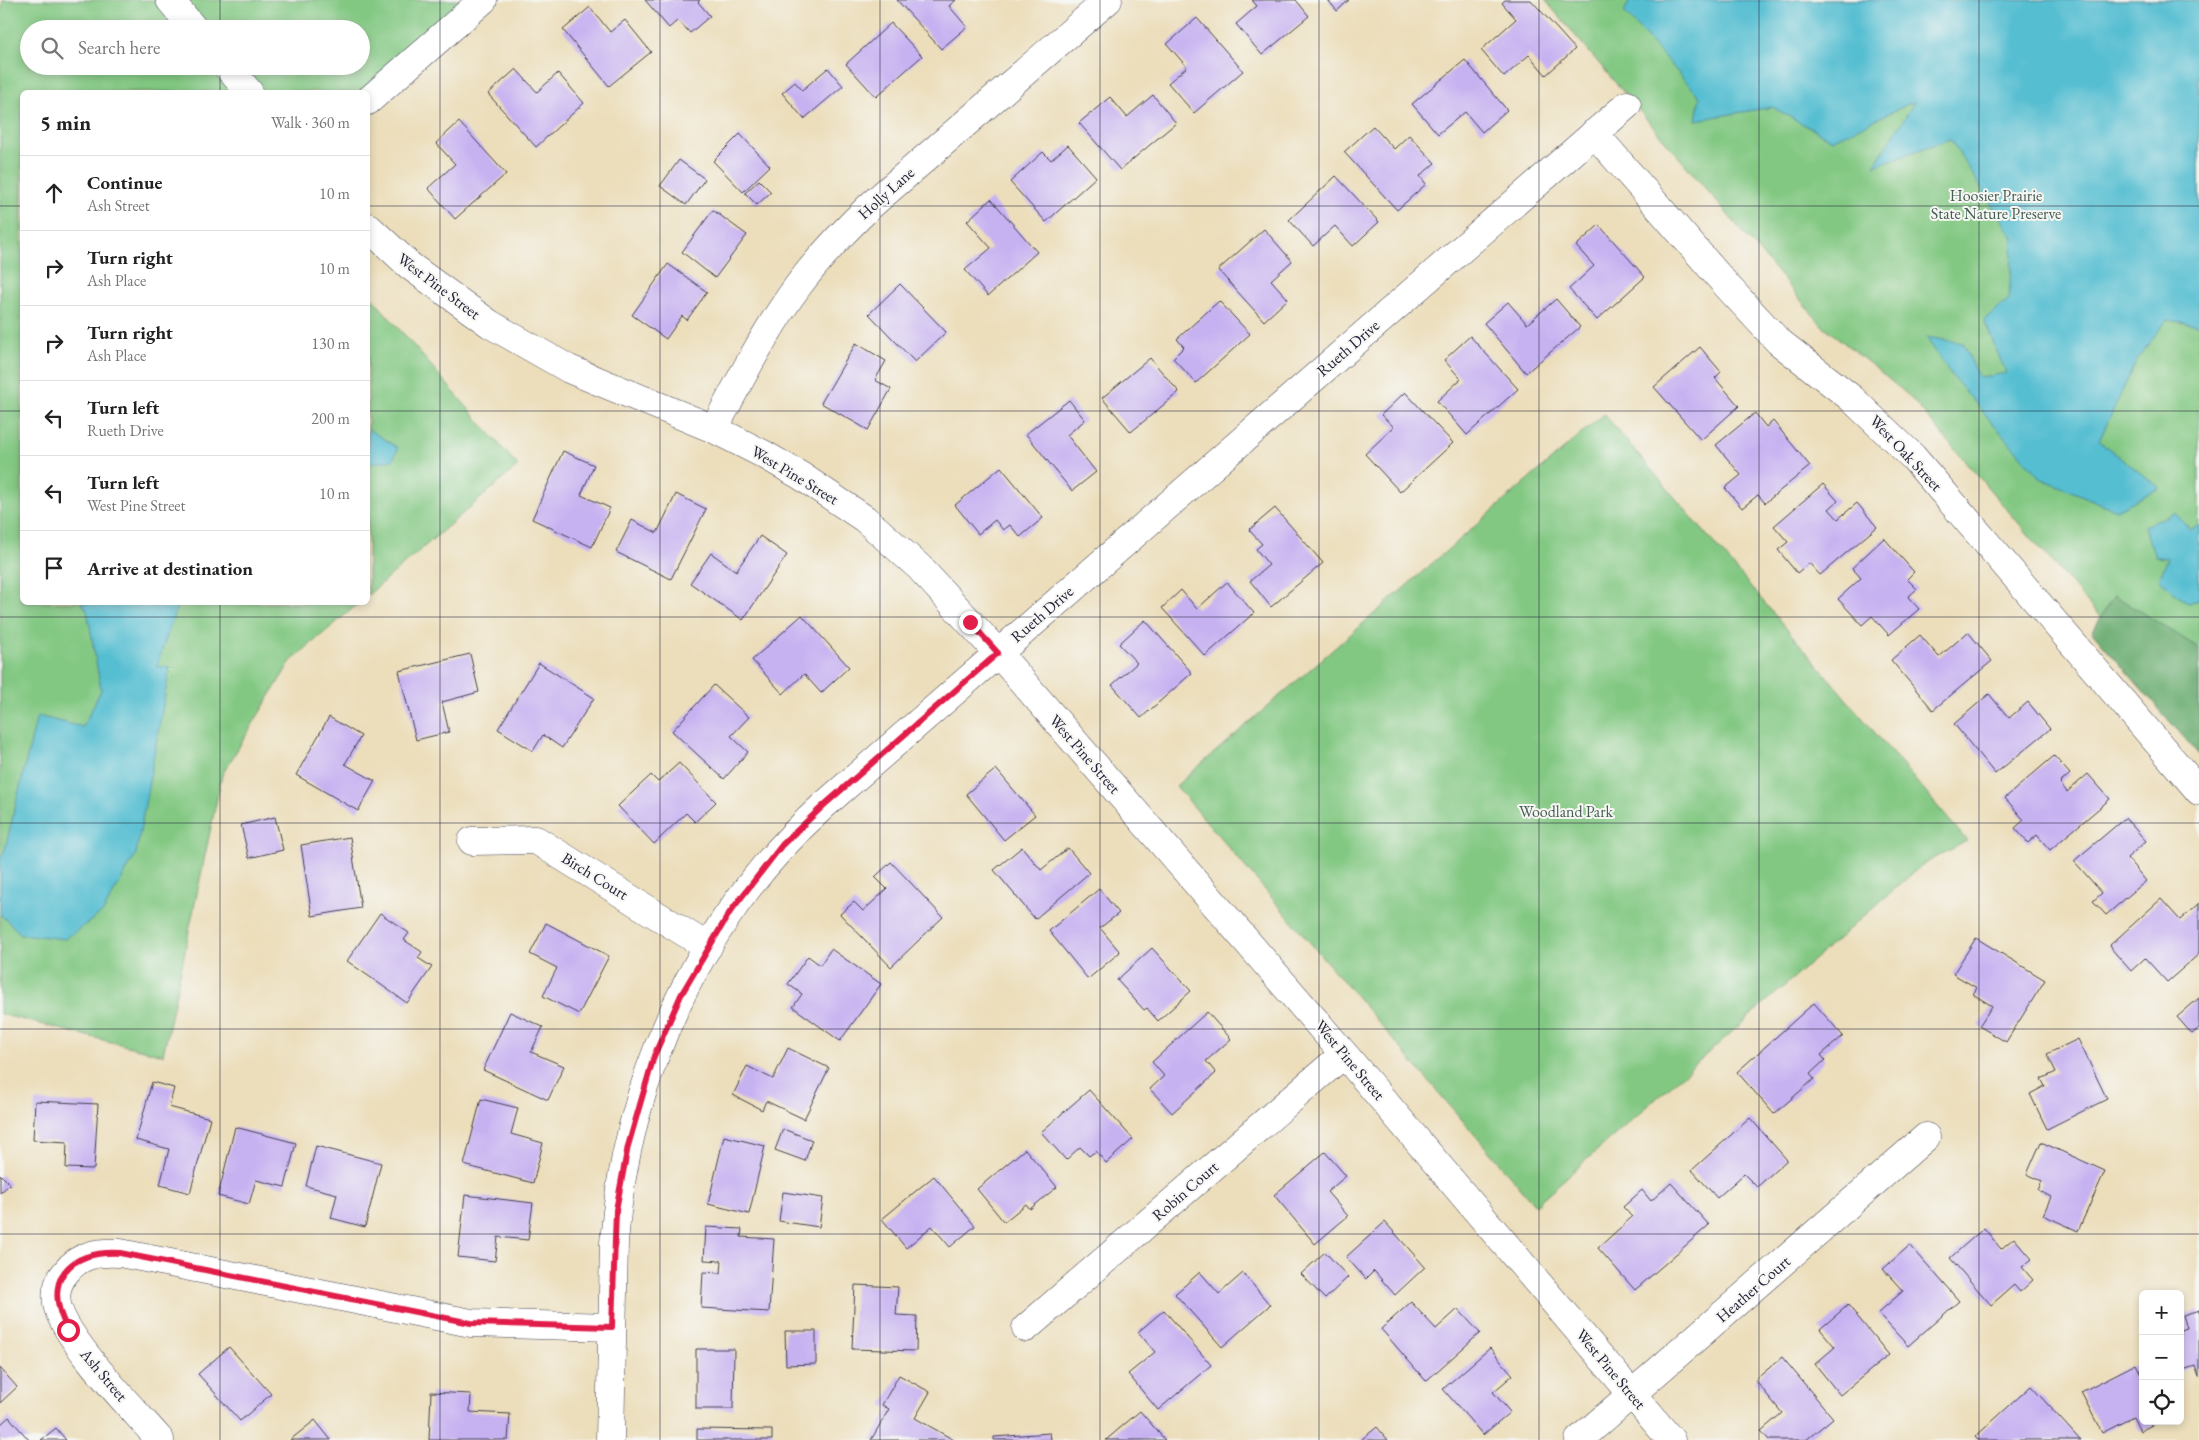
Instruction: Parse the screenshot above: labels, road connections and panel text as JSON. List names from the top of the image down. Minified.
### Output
{"streets":{"street":["Holly Lane","West Pine Street","Rueth Drive","West Oak Street","Birch Court","Robin Court","Heather Court","Ash Street"]},"crossings":[["Holly Lane","West Pine Street"],["West Pine Street","Rueth Drive"],["West Pine Street","Robin Court"],["West Pine Street","Heather Court"],["Rueth Drive","West Oak Street"],["Rueth Drive","Birch Court"],["Rueth Drive","Ash Street"]],"parks":["Hoosier Prairie State Nature Preserve","Woodland Park"],"page":{"search":"Search here","heading":["5 min","Walk · 360 m"],"list":[["Continue","Ash Street","10 m"],["Turn right","Ash Place","10 m"],["Turn right","Ash Place","130 m"],["Turn left","Rueth Drive","200 m"],["Turn left","West Pine Street","10 m"],"Arrive at destination"],"map_buttons":["+","−"]}}
